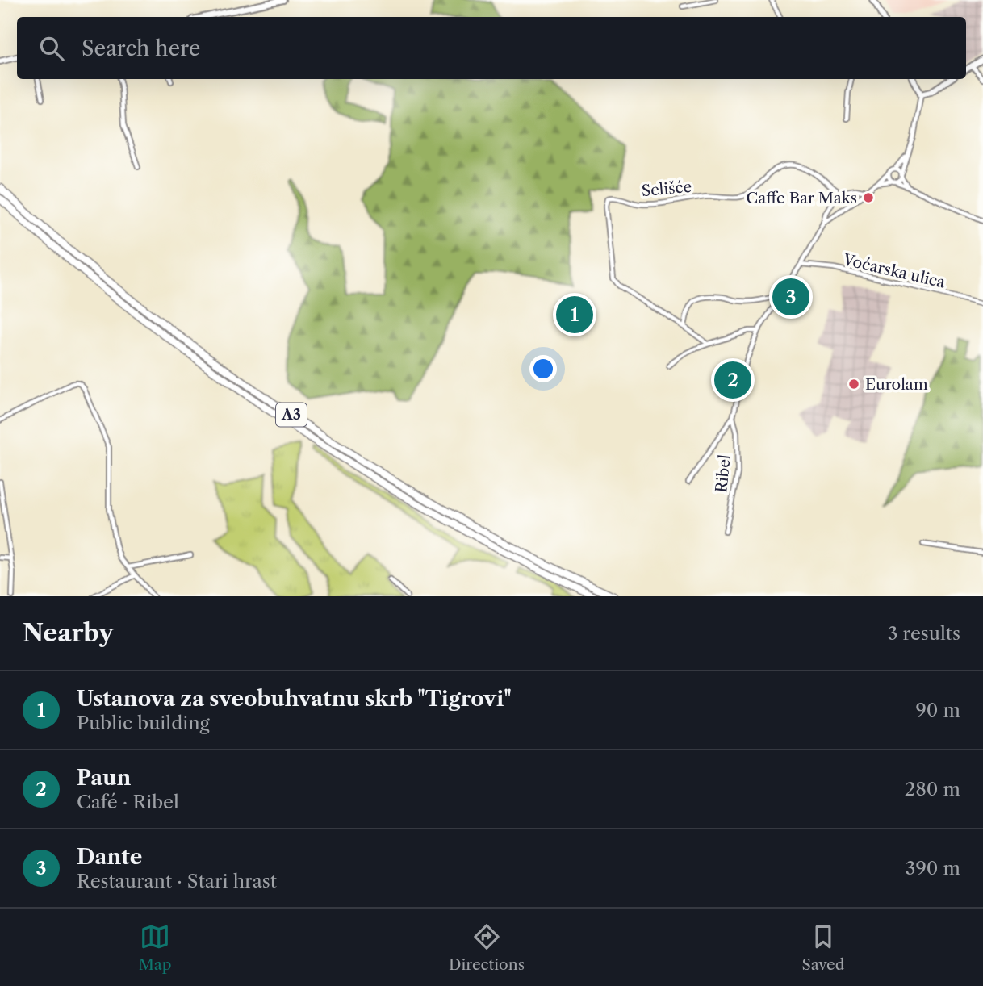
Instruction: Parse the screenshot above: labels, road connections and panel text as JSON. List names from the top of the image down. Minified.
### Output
{"streets":{"highway":["A3"],"street":["Selišće","Voćarska ulica","Ribel"]},"crossings":[["Voćarska ulica","Ribel"]],"places":["Caffe Bar Maks","Eurolam"],"page":{"search":"Search here","pins":["3","1","2"],"heading":["Nearby","3 results"],"list":[{"mark":"1","name":"Ustanova za sveobuhvatnu skrb \"Tigrovi\"","note":"Public building","value":"90 m"},{"mark":"2","name":"Paun","note":"Café · Ribel","value":"280 m"},{"mark":"3","name":"Dante","note":"Restaurant · Stari hrast","value":"390 m"}],"nav":["Map","Directions","Saved"]}}
